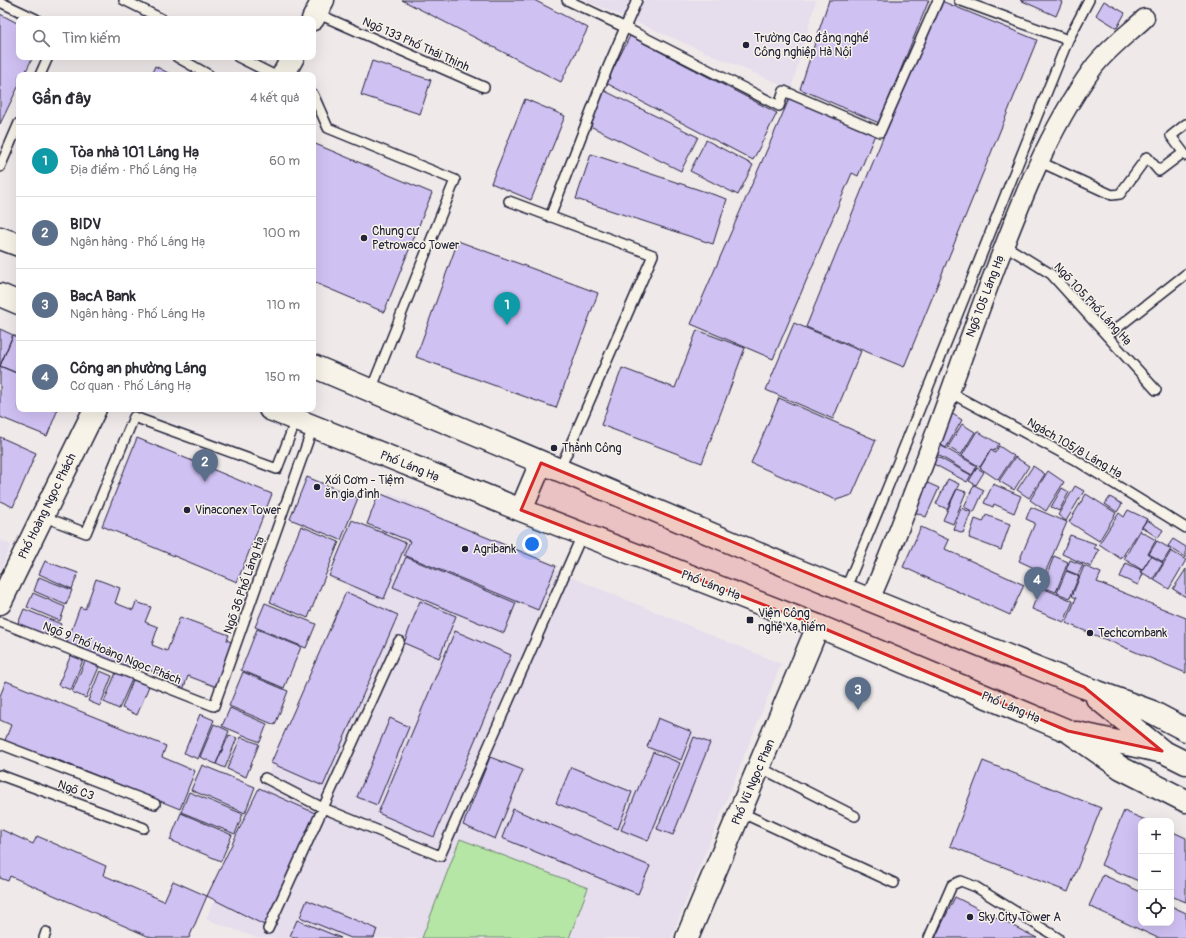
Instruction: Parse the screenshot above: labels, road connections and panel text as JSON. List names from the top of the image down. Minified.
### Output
{"streets":{"main road":["Phố Láng Hạ","Phố Hoàng Ngọc Phách","Phố Vũ Ngọc Phan"],"street":["Ngõ 105 Láng Hạ"],"lane":["Ngõ 133 Phố Thái Thịnh","Ngõ 105 Phố Láng Hạ","Ngách 105/8 Láng Hạ","Ngõ 36 Phố Láng Hạ","Ngõ 9 Phố Hoàng Ngọc Phách","Ngõ C3"]},"crossings":[["Ngõ 105 Láng Hạ","Ngõ 105 Phố Láng Hạ"],["Ngõ 105 Láng Hạ","Ngách 105/8 Láng Hạ"],["Phố Láng Hạ","Ngõ 36 Phố Láng Hạ"],["Phố Láng Hạ","Phố Vũ Ngọc Phan"],["Ngõ 36 Phố Láng Hạ","Ngõ 9 Phố Hoàng Ngọc Phách"]],"places":{"other":["Trường Cao đẳng nghề Công nghiệp Hà Nội","Chung cư Petrowaco Tower","Thành Công","Xới Cơm - Tiệm ăn gia đình","Vinaconex Tower","Agribank","Techcombank","Sky City Tower A"],"transit":["Viện Công nghệ Xạ hiếm"]},"page":{"search":"Tìm kiếm","heading":["Gần đây","4 kết quả"],"list":[{"mark":"1","name":"Tòa nhà 101 Láng Hạ","note":"Địa điểm · Phố Láng Hạ","value":"60 m"},{"mark":"2","name":"BIDV","note":"Ngân hàng · Phố Láng Hạ","value":"100 m"},{"mark":"3","name":"BacA Bank","note":"Ngân hàng · Phố Láng Hạ","value":"110 m"},{"mark":"4","name":"Công an phường Láng","note":"Cơ quan · Phố Láng Hạ","value":"150 m"}],"pins":["1","2","4","3"],"map_buttons":["+","−"]}}
